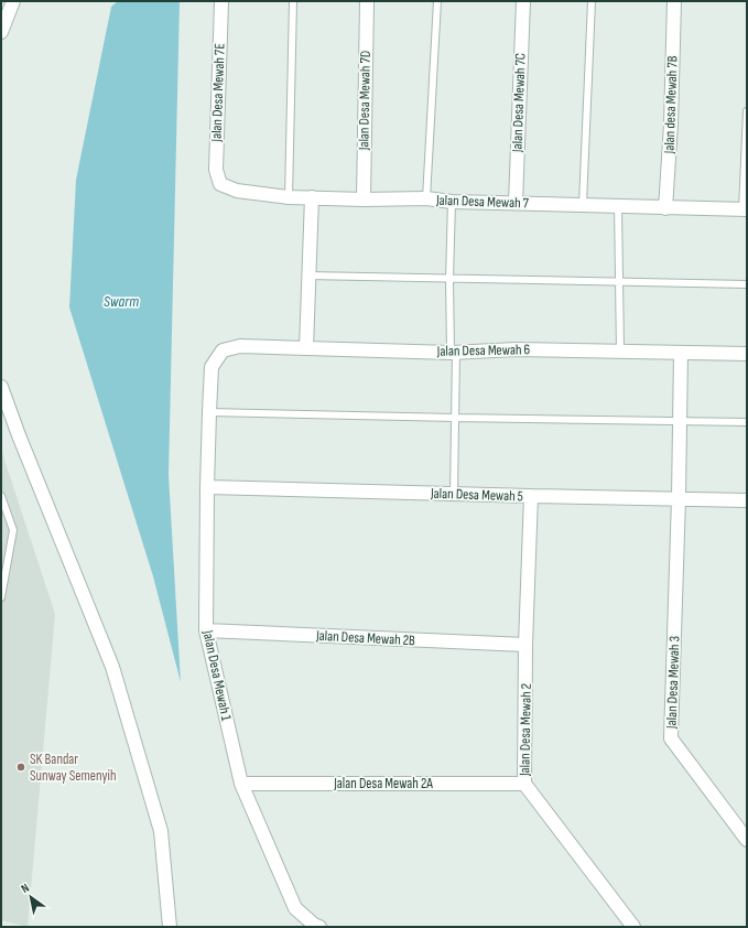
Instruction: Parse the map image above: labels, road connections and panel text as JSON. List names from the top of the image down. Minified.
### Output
{"streets":{"street":["Jalan Desa Mewah 7E","Jalan Desa Mewah 7D","Jalan Desa Mewah 7C","Jalan desa Mewah 7B","Jalan Desa Mewah 7","Jalan Desa Mewah 6","Jalan Desa Mewah 5","Jalan Desa Mewah 2B","Jalan Desa Mewah 1","Jalan Desa Mewah 3","Jalan Desa Mewah 2","Jalan Desa Mewah 2A"]},"crossings":[["Jalan Desa Mewah 7E","Jalan Desa Mewah 7"],["Jalan Desa Mewah 7D","Jalan Desa Mewah 7"],["Jalan Desa Mewah 7C","Jalan Desa Mewah 7"],["Jalan desa Mewah 7B","Jalan Desa Mewah 7"],["Jalan Desa Mewah 6","Jalan Desa Mewah 1"],["Jalan Desa Mewah 6","Jalan Desa Mewah 3"],["Jalan Desa Mewah 5","Jalan Desa Mewah 1"],["Jalan Desa Mewah 5","Jalan Desa Mewah 3"],["Jalan Desa Mewah 5","Jalan Desa Mewah 2"],["Jalan Desa Mewah 2B","Jalan Desa Mewah 1"],["Jalan Desa Mewah 2B","Jalan Desa Mewah 2"],["Jalan Desa Mewah 1","Jalan Desa Mewah 2A"],["Jalan Desa Mewah 2","Jalan Desa Mewah 2A"]],"water":["Swarm"],"places":["SK Bandar Sunway Semenyih"],"north":"top left"}
